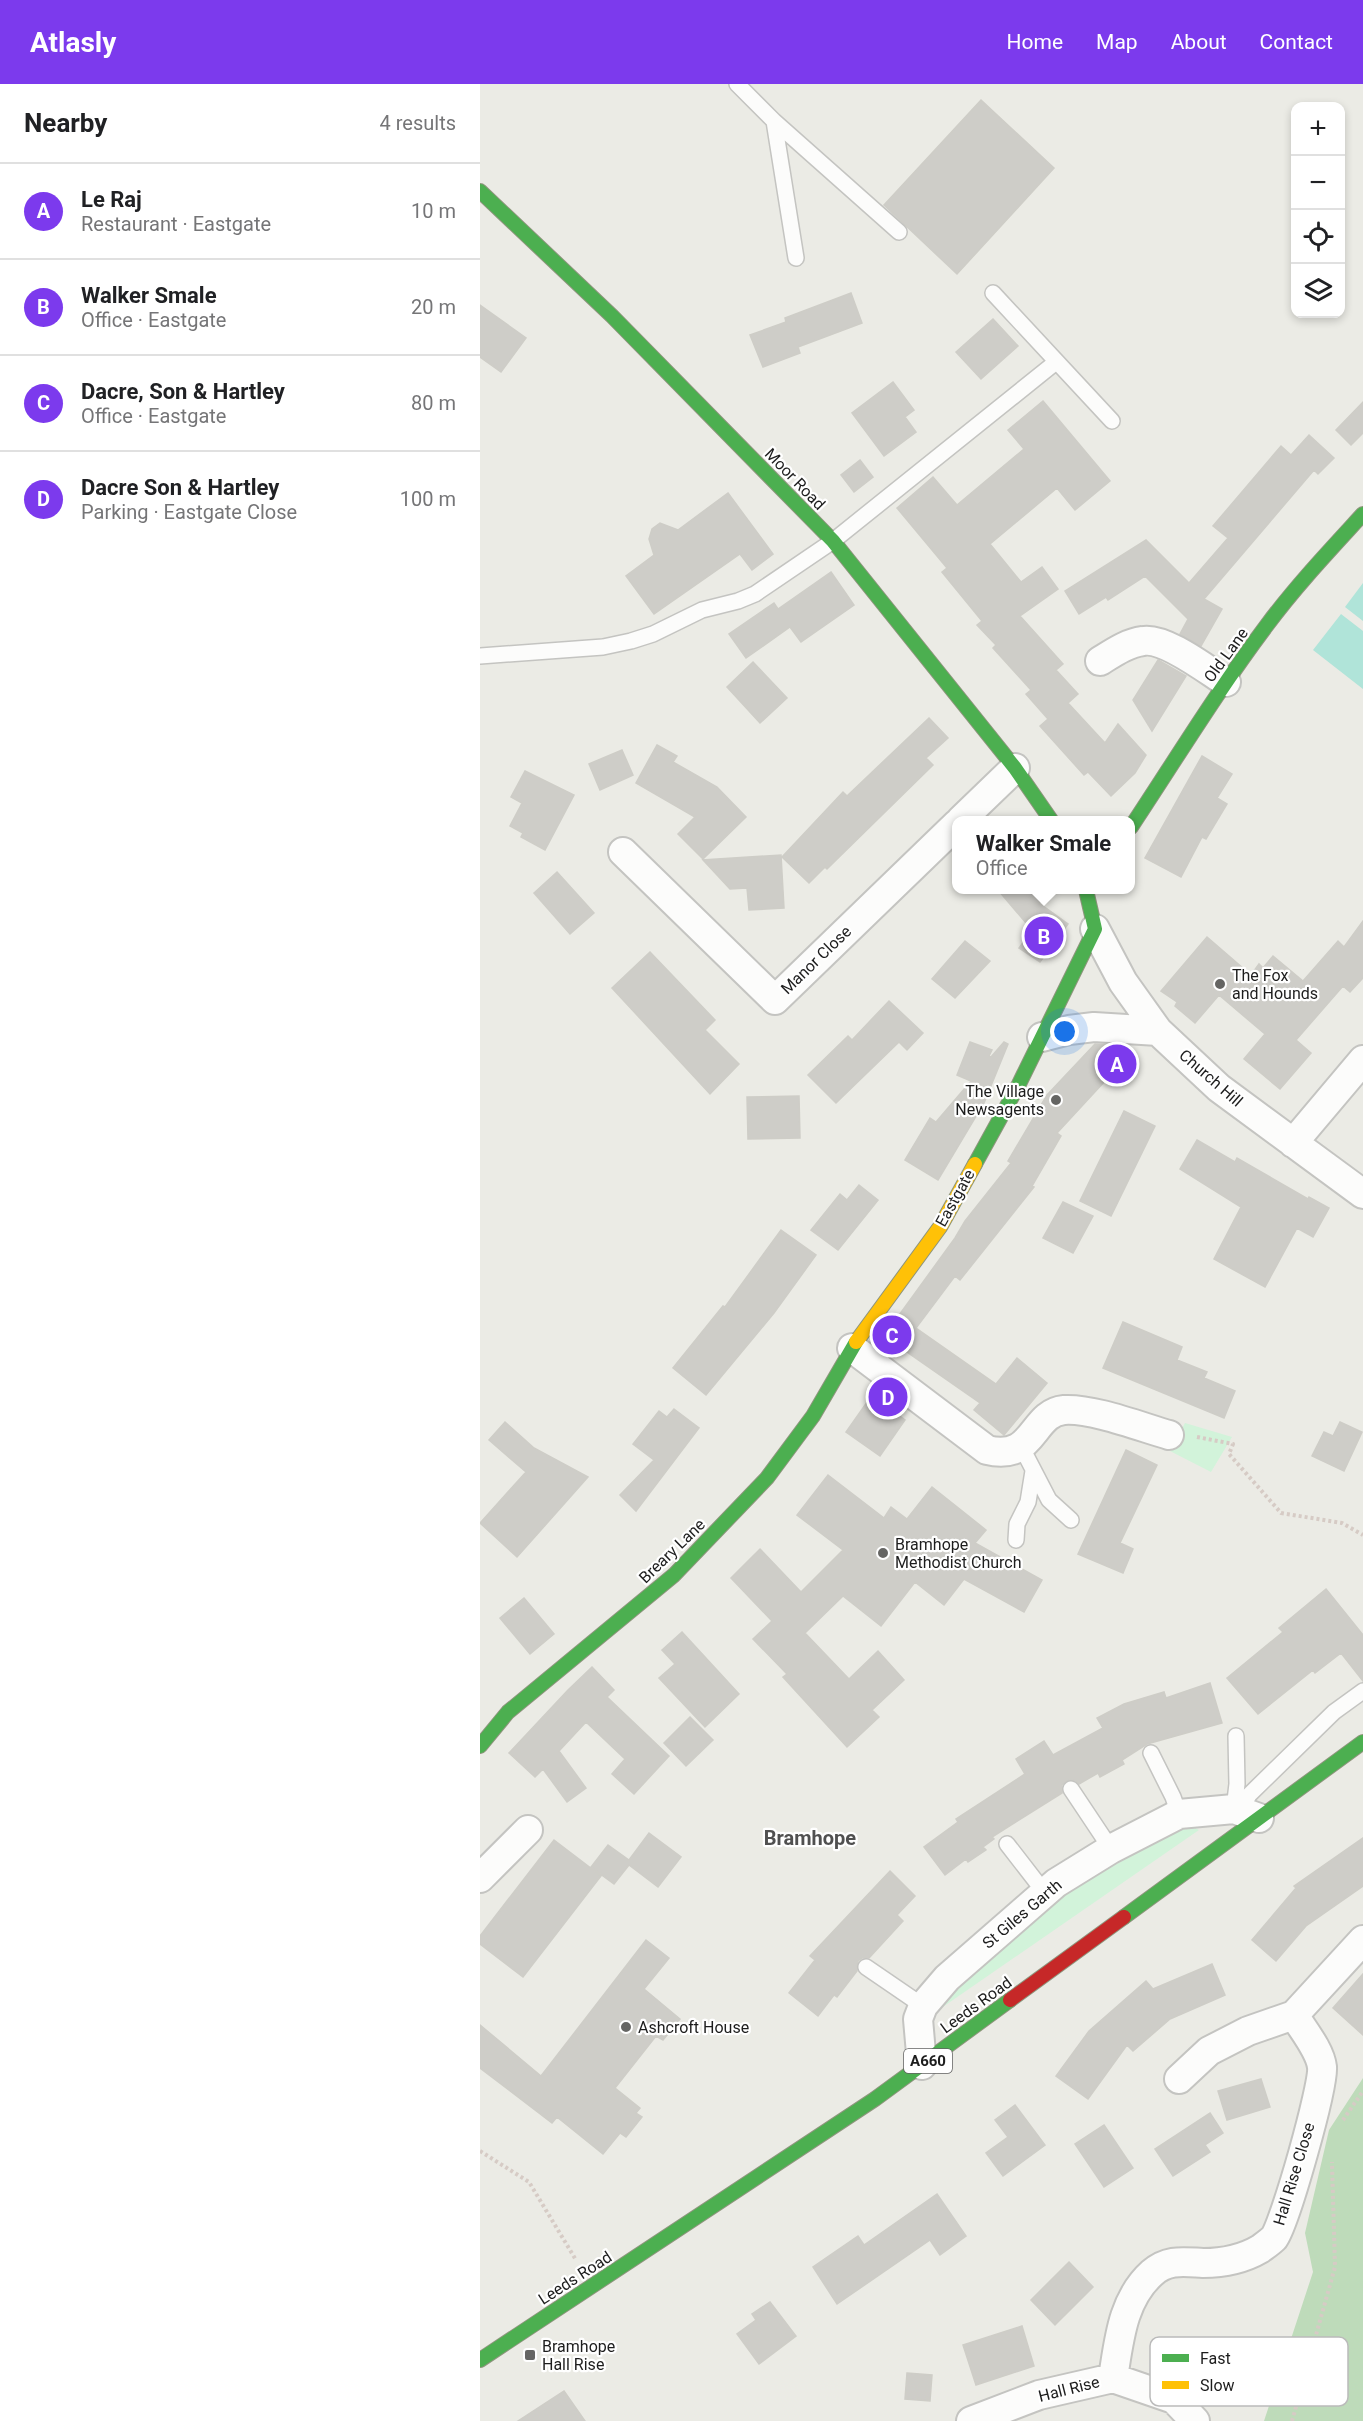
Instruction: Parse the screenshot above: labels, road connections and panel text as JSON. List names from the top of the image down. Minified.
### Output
{"streets":{"main road":["Moor Road","Old Lane","Eastgate","Breary Lane","Leeds Road","A660"],"street":["Manor Close","Church Hill","St Giles Garth","Hall Rise Close","Hall Rise"]},"crossings":[["Church Hill","Eastgate"],["Eastgate","Breary Lane"],["St Giles Garth","Leeds Road"],["Hall Rise Close","Hall Rise"]],"districts":["Bramhope"],"places":{"other":["The Fox and Hounds","The Village Newsagents","Bramhope Methodist Church","Ashcroft House"],"transit":["Bramhope Hall Rise"]},"legend":["Fast","Slow"],"page":{"header":"Atlasly","nav":["Home","Map","About","Contact"],"heading":["Nearby","4 results"],"map_buttons":["+","−"],"list":[{"mark":"A","name":"Le Raj","note":"Restaurant · Eastgate","value":"10 m"},{"mark":"B","name":"Walker Smale","note":"Office · Eastgate","value":"20 m"},{"mark":"C","name":"Dacre, Son & Hartley","note":"Office · Eastgate","value":"80 m"},{"mark":"D","name":"Dacre Son & Hartley","note":"Parking · Eastgate Close","value":"100 m"}],"popup":["Walker Smale","Office"],"pins":["B","A","C","D"]}}
